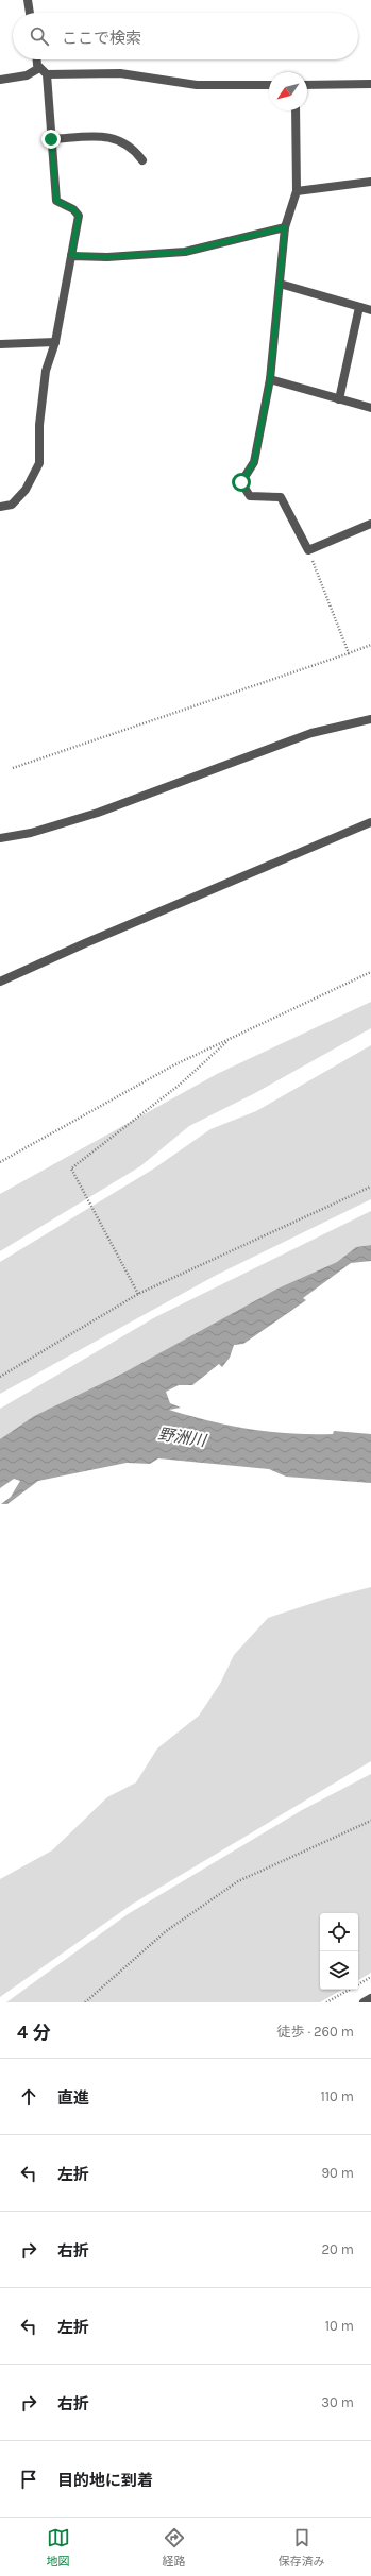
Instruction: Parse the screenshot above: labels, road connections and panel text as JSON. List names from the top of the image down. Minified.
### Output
{"water":["野洲川"],"north":"bottom left","page":{"search":"ここで検索","heading":["4 分","徒歩 · 260 m"],"list":[["直進","110 m"],["左折","90 m"],["右折","20 m"],["左折","10 m"],["右折","30 m"],"目的地に到着"],"nav":["地図","経路","保存済み"]}}
